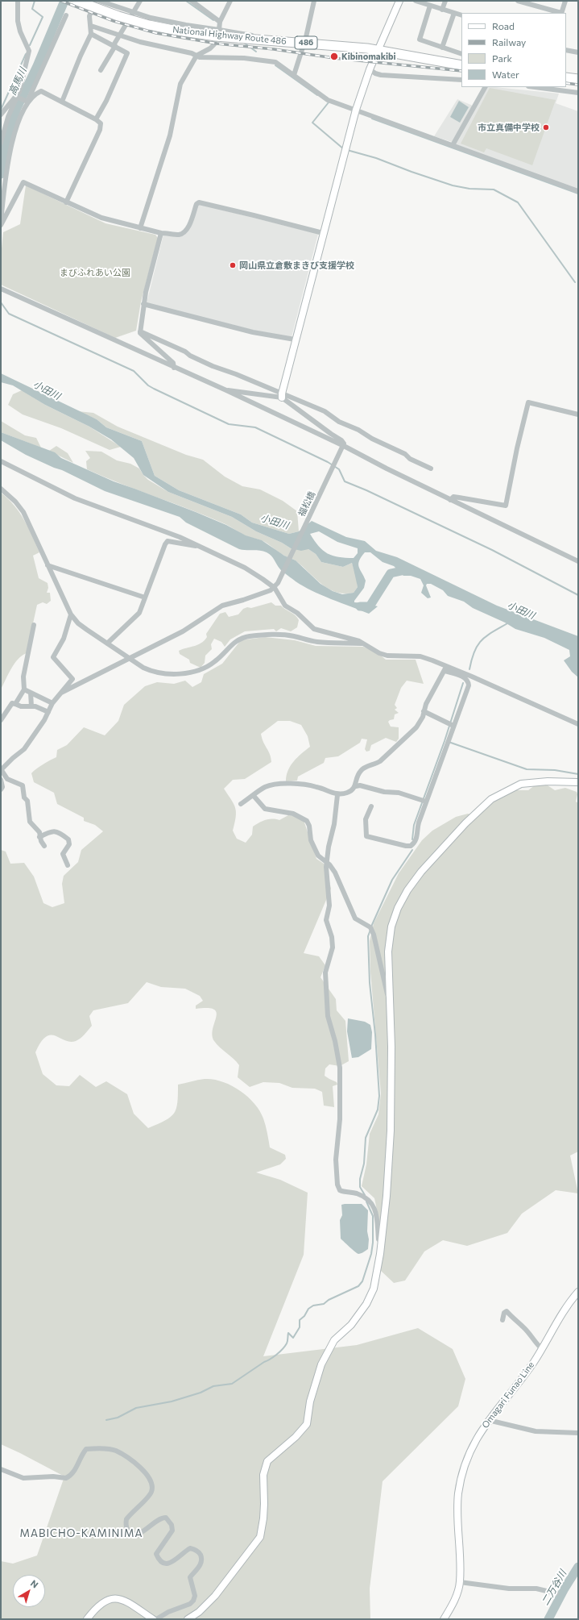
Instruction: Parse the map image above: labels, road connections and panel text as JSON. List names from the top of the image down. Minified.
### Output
{"streets":{"highway":["National Highway Route 486","486"],"street":["福松橋","Omagari Funao Line"]},"districts":["MABICHO-KAMINIMA"],"water":["高馬川","小田川","二万谷川"],"parks":["まびふれあい公園"],"places":["Kibinomakibi","市立真備中学校","岡山県立倉敷まきび支援学校"],"legend":["Road","Railway","Park","Water"],"north":"top right"}
